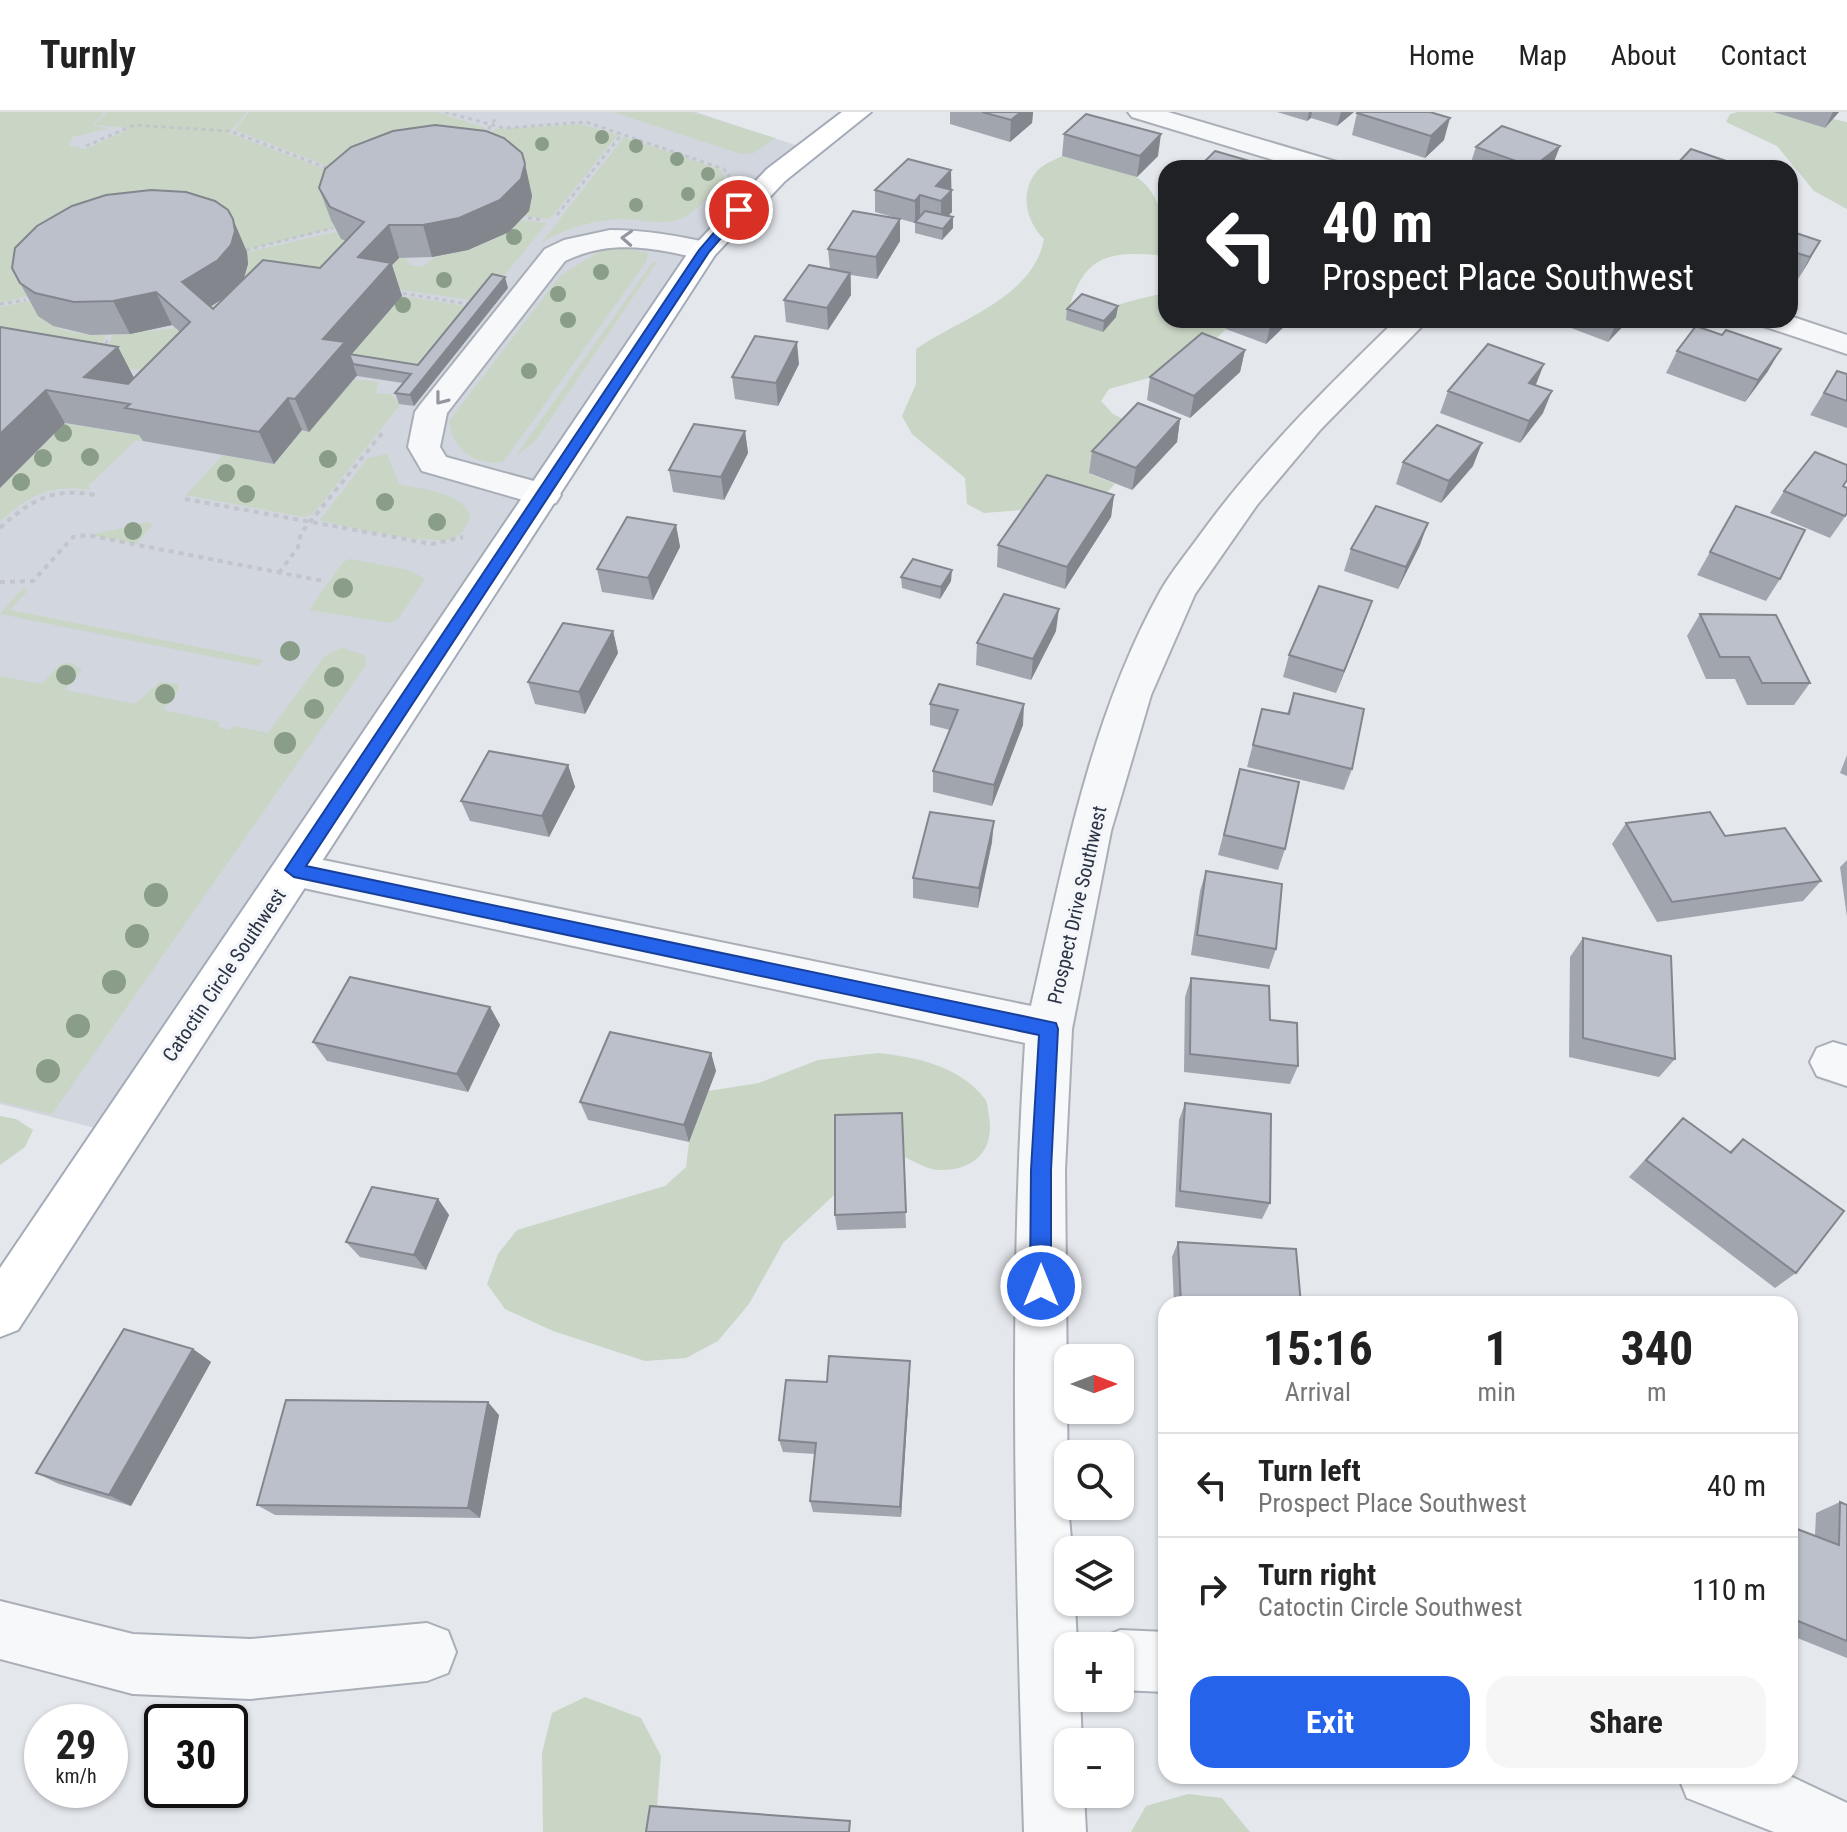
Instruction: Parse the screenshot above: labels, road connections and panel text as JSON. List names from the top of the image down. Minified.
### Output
{"streets":{"main road":["Catoctin Circle Southwest"],"street":["Prospect Drive Southwest"]},"north":"right","page":{"header":"Turnly","nav":["Home","Map","About","Contact"],"turn":["40 m","Prospect Place Southwest"],"eta":["15:16","Arrival","1","min","340","m"],"map_buttons":["+","−"],"list":[{"name":"Turn left","note":"Prospect Place Southwest","value":"40 m"},{"name":"Turn right","note":"Catoctin Circle Southwest","value":"110 m"}],"buttons":["Exit","Share"],"speed":"29 km/h","limit":"30"}}
